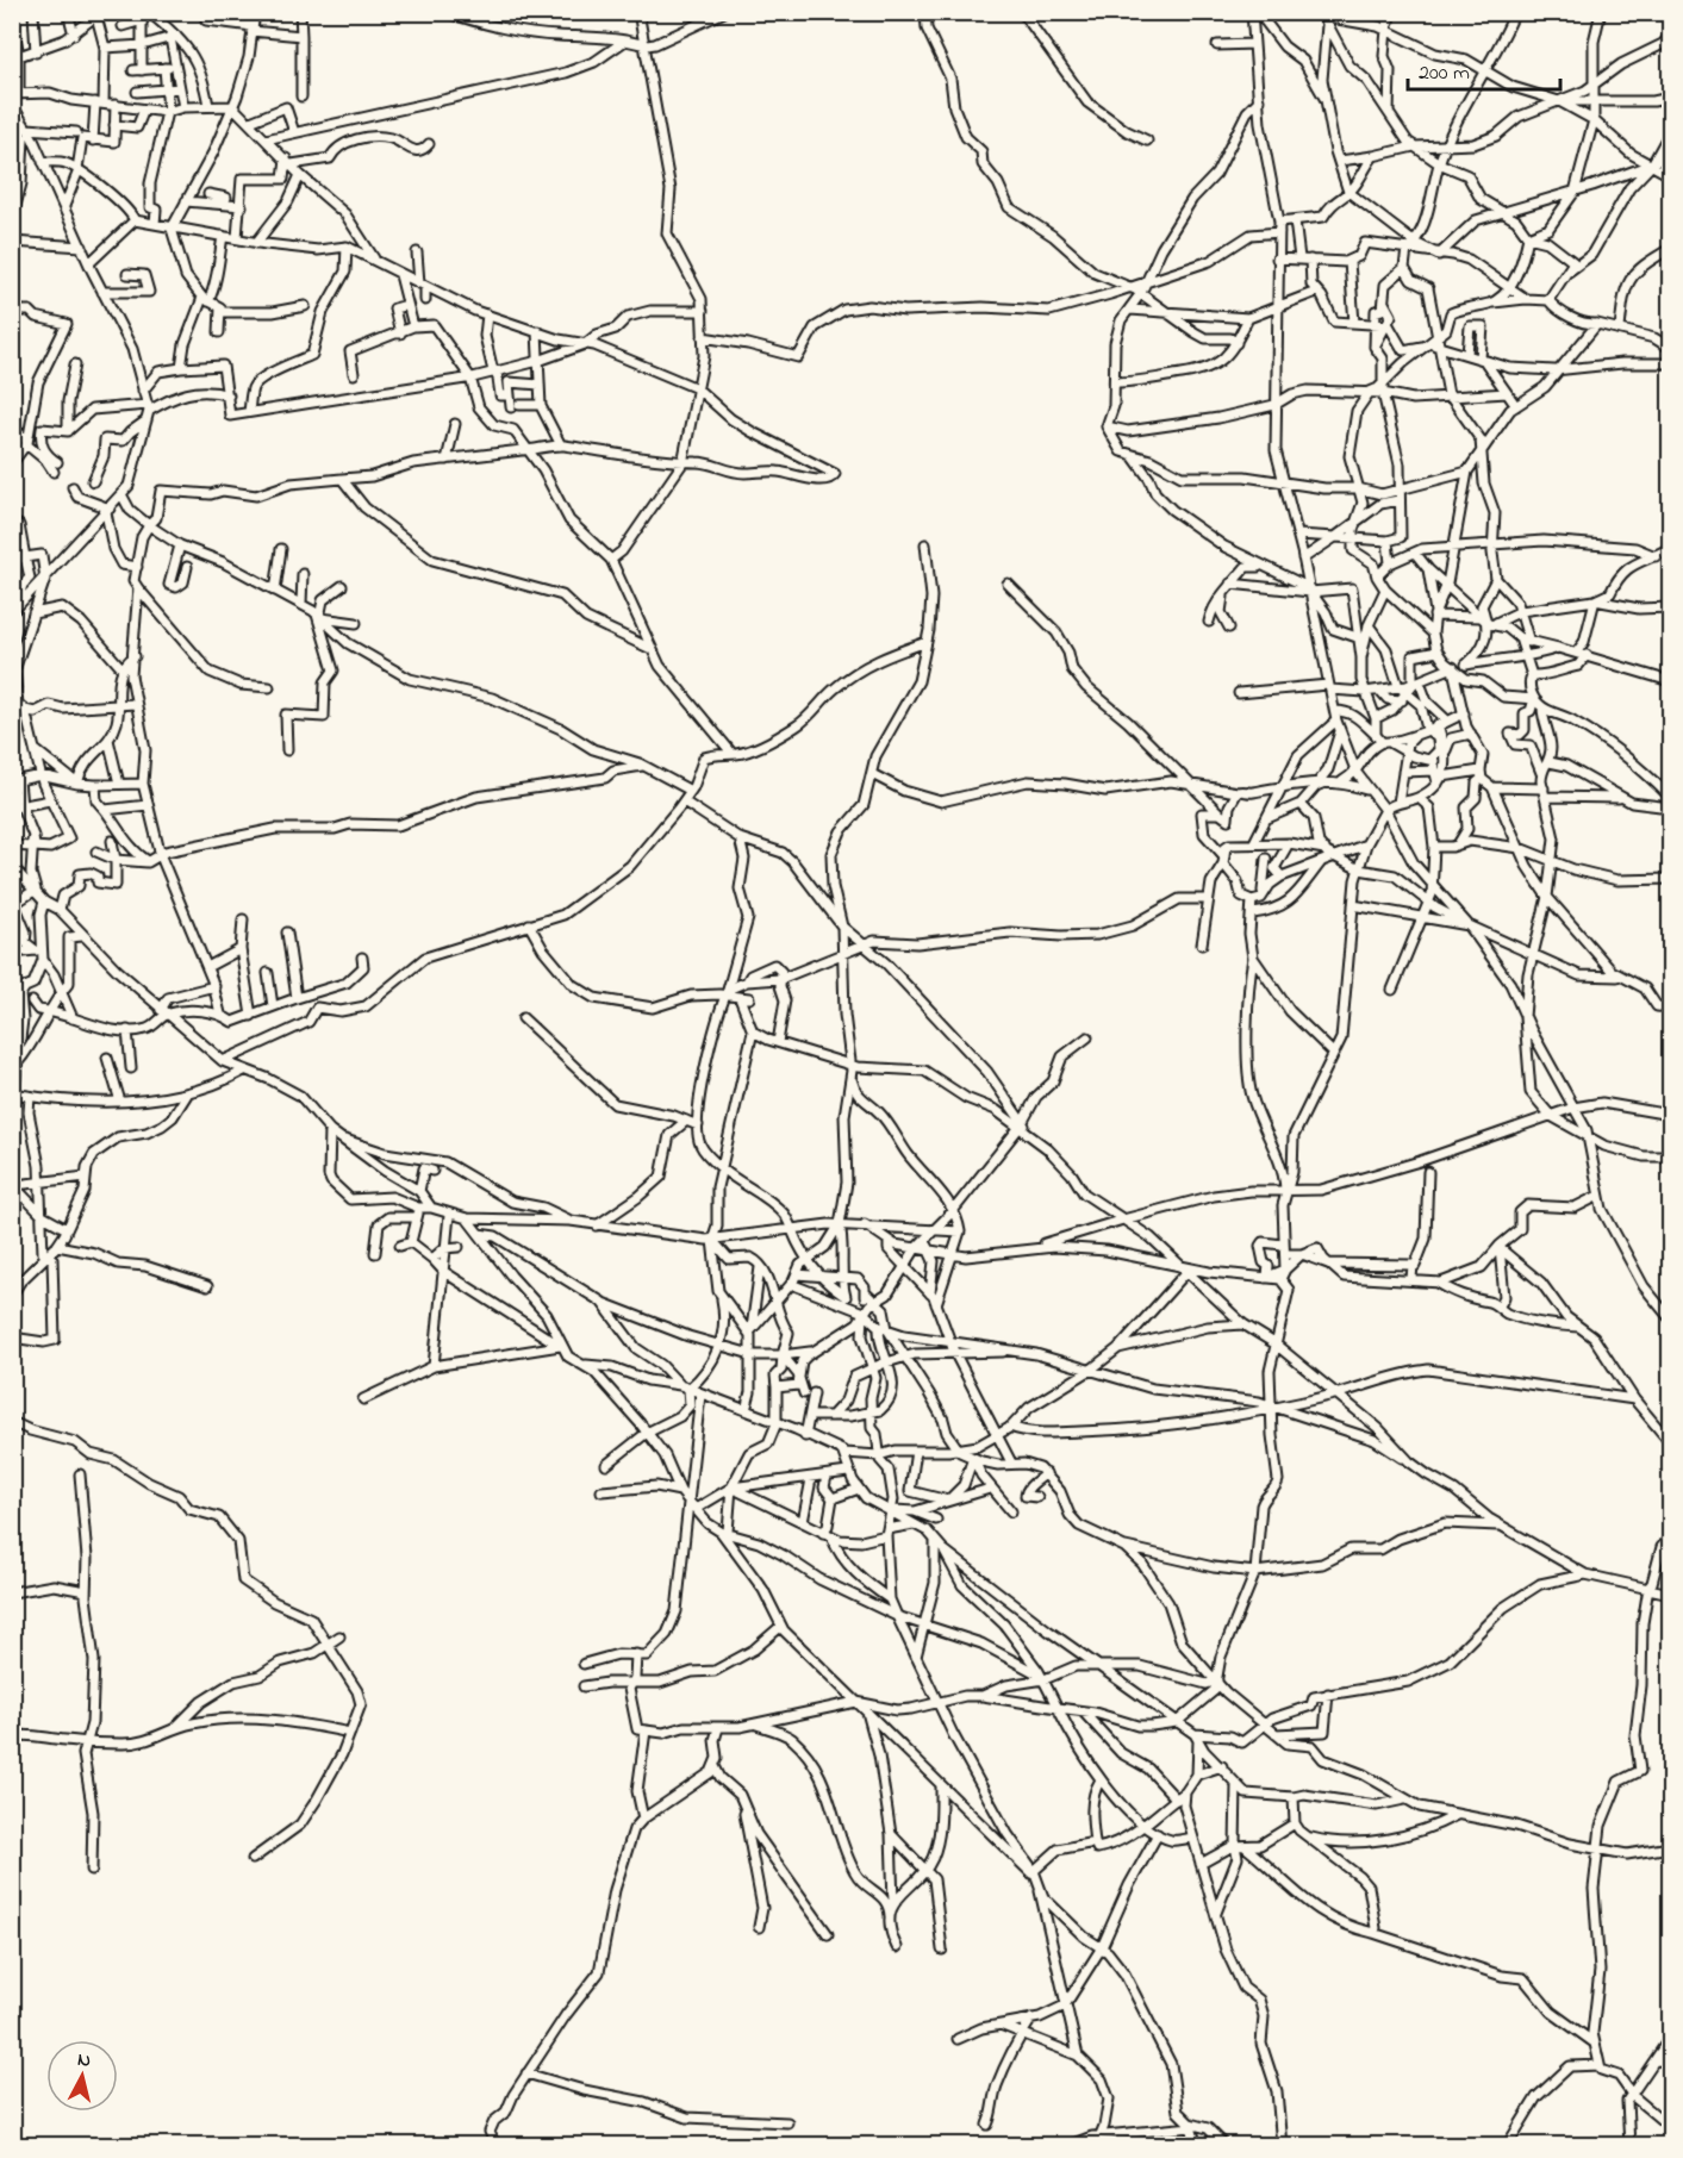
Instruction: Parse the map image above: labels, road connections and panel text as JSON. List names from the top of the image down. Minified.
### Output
{"scale_bar":"200 m","north":"top"}
